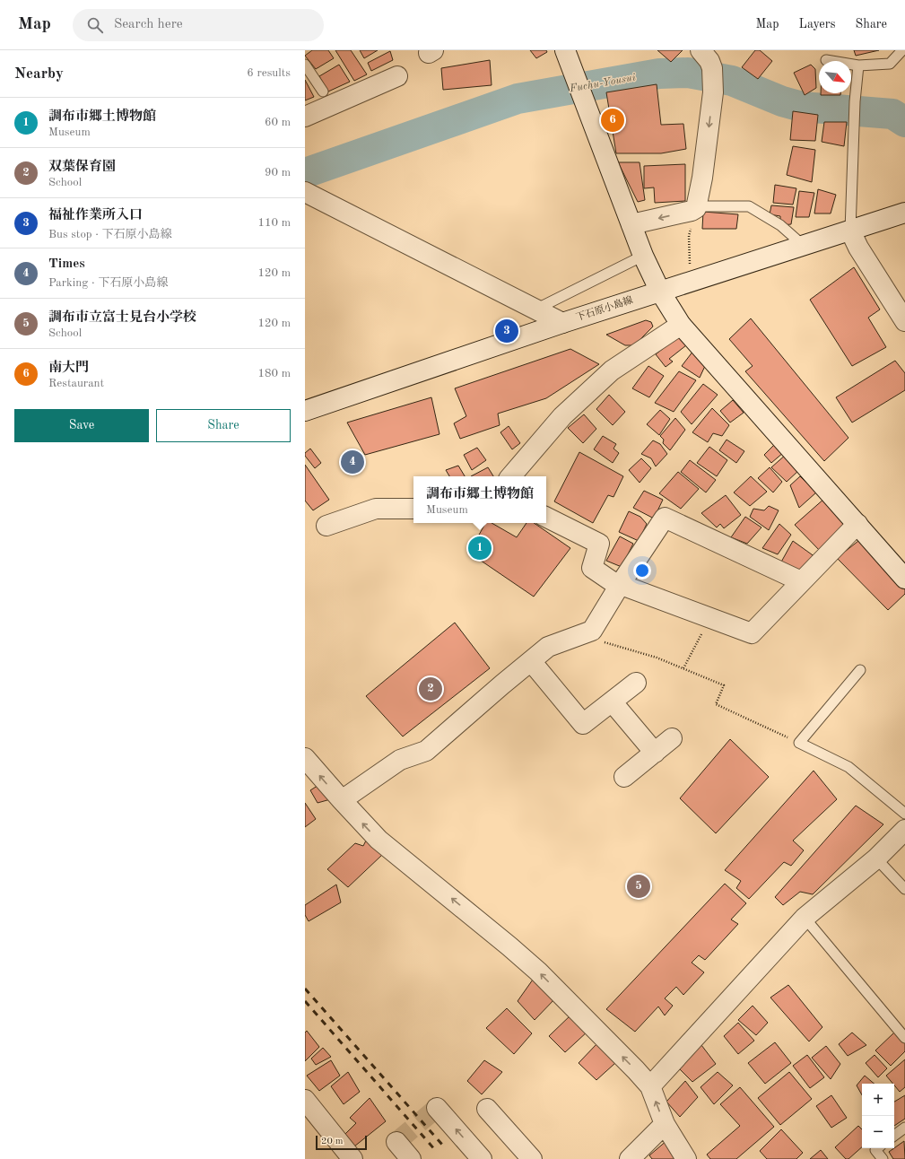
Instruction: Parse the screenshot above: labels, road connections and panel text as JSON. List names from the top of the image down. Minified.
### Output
{"streets":{"street":["下石原小島線"]},"water":["Fuchu-Yousui"],"scale_bar":"20 m","north":"bottom right","page":{"header":"Map","search":"Search here","nav":["Map","Layers","Share"],"heading":["Nearby","6 results"],"list":[{"mark":"1","name":"調布市郷土博物館","note":"Museum","value":"60 m"},{"mark":"2","name":"双葉保育園","note":"School","value":"90 m"},{"mark":"3","name":"福祉作業所入口","note":"Bus stop · 下石原小島線","value":"110 m"},{"mark":"4","name":"Times","note":"Parking · 下石原小島線","value":"120 m"},{"mark":"5","name":"調布市立富士見台小学校","note":"School","value":"120 m"},{"mark":"6","name":"南大門","note":"Restaurant","value":"180 m"}],"pins":["6","3","4","1","2","5"],"buttons":["Save","Share"],"popup":["調布市郷土博物館","Museum"],"map_buttons":["+","−"],"scale":"20 m"}}
